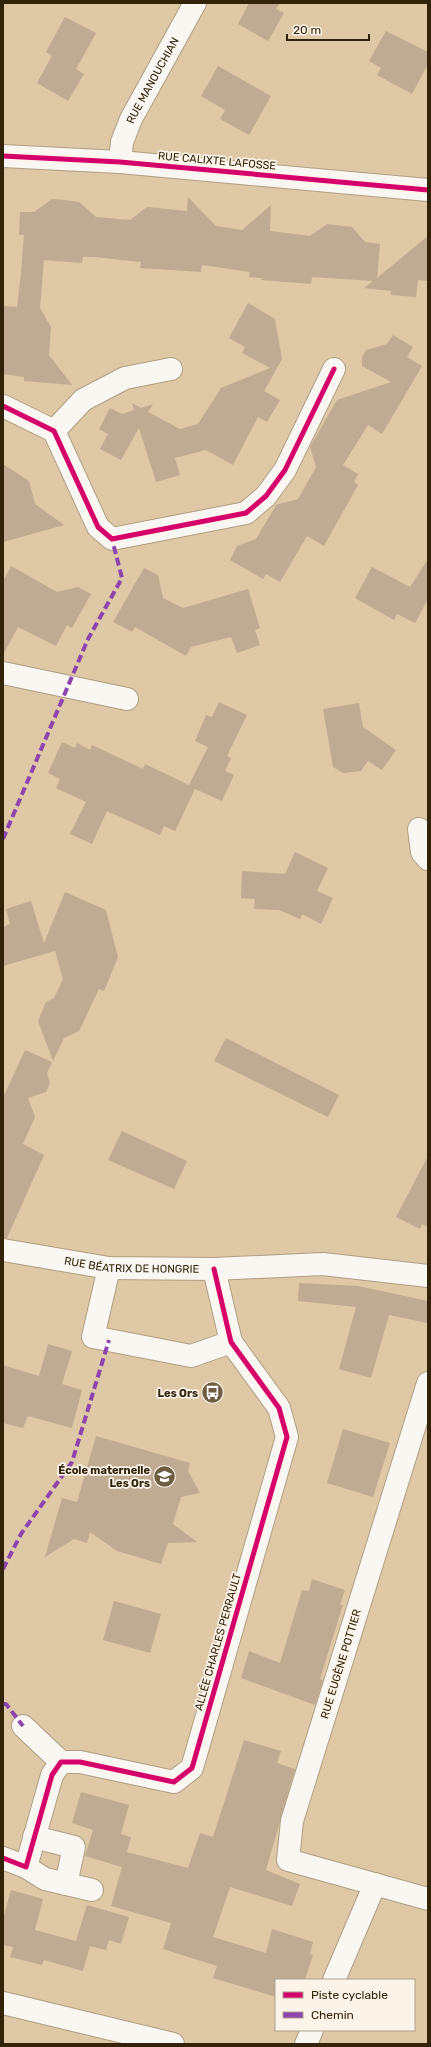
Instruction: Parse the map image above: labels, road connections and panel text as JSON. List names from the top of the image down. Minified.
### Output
{"streets":{"street":["RUE MANOUCHIAN","RUE CALIXTE LAFOSSE","RUE BÉATRIX DE HONGRIE","ALLÉE CHARLES PERRAULT","RUE EUGÈNE POTTIER"]},"crossings":[["RUE MANOUCHIAN","RUE CALIXTE LAFOSSE"],["RUE BÉATRIX DE HONGRIE","ALLÉE CHARLES PERRAULT"]],"places":{"bus stop":["Les Ors"],"school or university":["École maternelle Les Ors"]},"legend":["Piste cyclable","Chemin"],"scale_bar":"20 m"}
